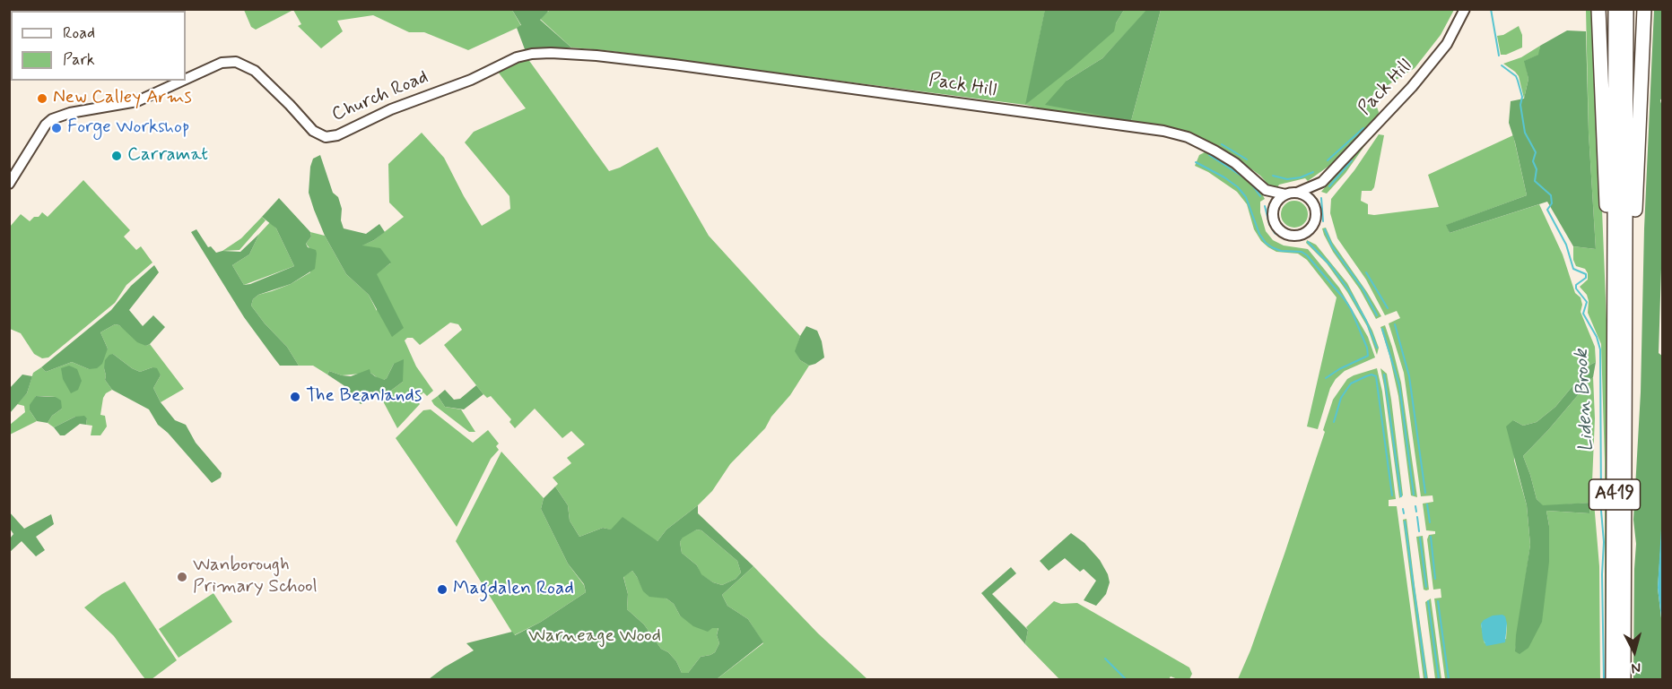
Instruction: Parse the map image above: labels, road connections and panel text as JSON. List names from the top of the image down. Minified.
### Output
{"streets":{"highway":["A419"],"street":["Pack Hill","Church Road"]},"crossings":[["Pack Hill","Church Road"]],"water":["Liden Brook"],"parks":["Warneage Wood"],"places":["New Calley Arms","Forge Workshop","Carramat","The Beanlands","Wanborough Primary School","Magdalen Road"],"legend":["Road","Park"],"north":"bottom"}
